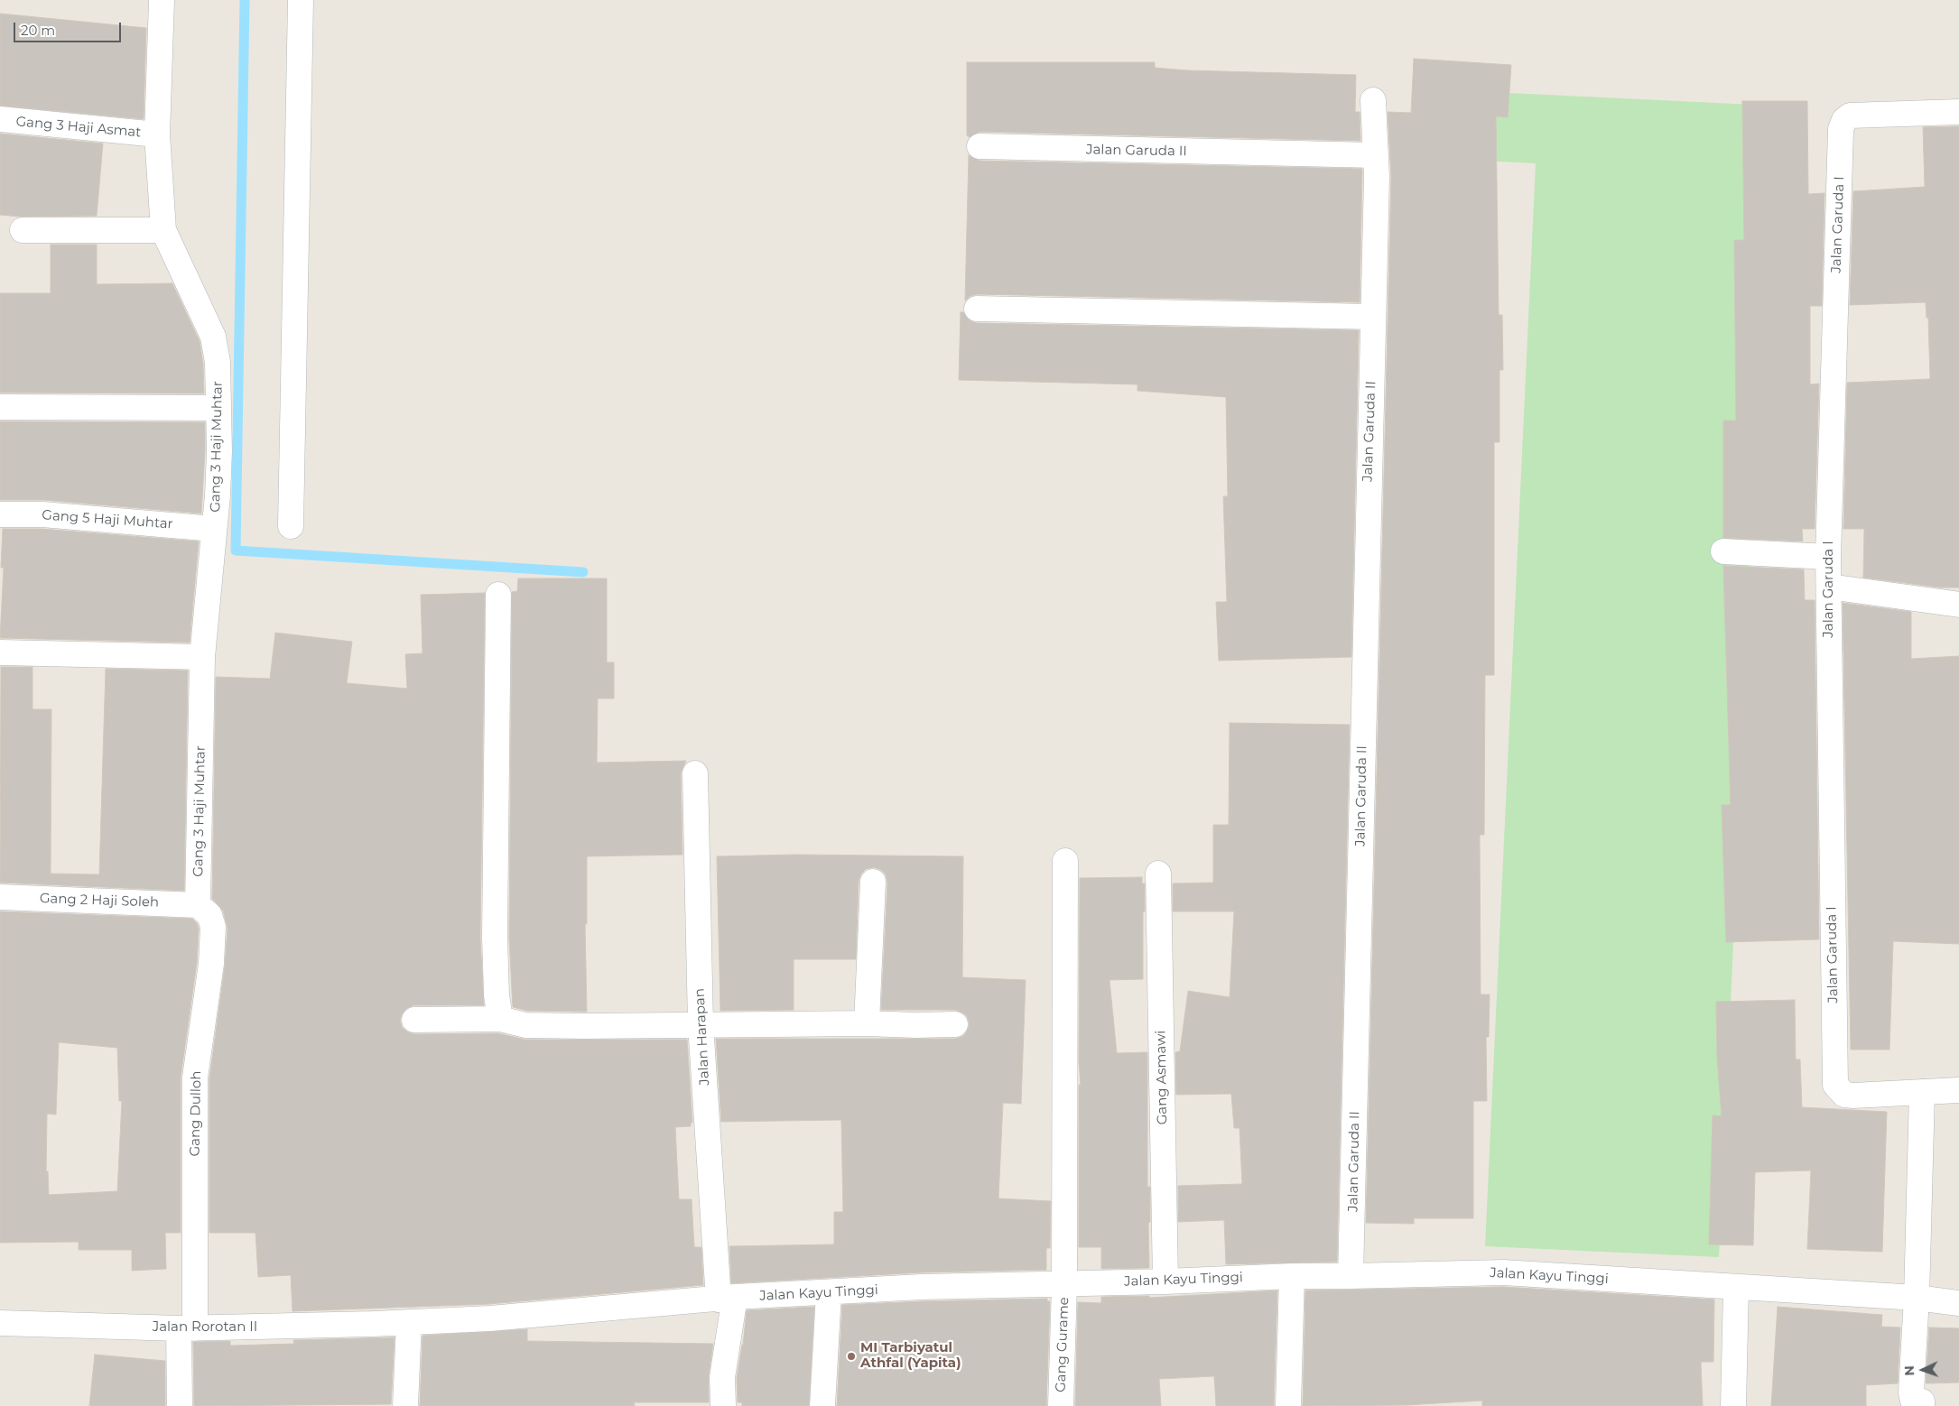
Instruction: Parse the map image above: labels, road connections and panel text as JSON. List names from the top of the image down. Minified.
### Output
{"streets":{"street":["Gang 3 Haji Asmat","Jalan Garuda II","Jalan Garuda I","Gang 3 Haji Muhtar","Gang 5 Haji Muhtar","Gang 2 Haji Soleh","Jalan Harapan","Gang Asmawi","Gang Dulloh","Jalan Kayu Tinggi","Jalan Rorotan II","Gang Gurame"]},"crossings":[["Gang 3 Haji Asmat","Gang 3 Haji Muhtar"],["Jalan Garuda II","Jalan Kayu Tinggi"],["Gang 3 Haji Muhtar","Gang 5 Haji Muhtar"],["Gang 3 Haji Muhtar","Gang 2 Haji Soleh"],["Gang 3 Haji Muhtar","Gang Dulloh"],["Gang 2 Haji Soleh","Gang Dulloh"],["Jalan Harapan","Jalan Kayu Tinggi"],["Gang Asmawi","Jalan Kayu Tinggi"],["Gang Dulloh","Jalan Rorotan II"],["Jalan Kayu Tinggi","Jalan Rorotan II"],["Jalan Kayu Tinggi","Gang Gurame"]],"places":["MI Tarbiyatul Athfal (Yapita)"],"scale_bar":"20 m","north":"left"}
